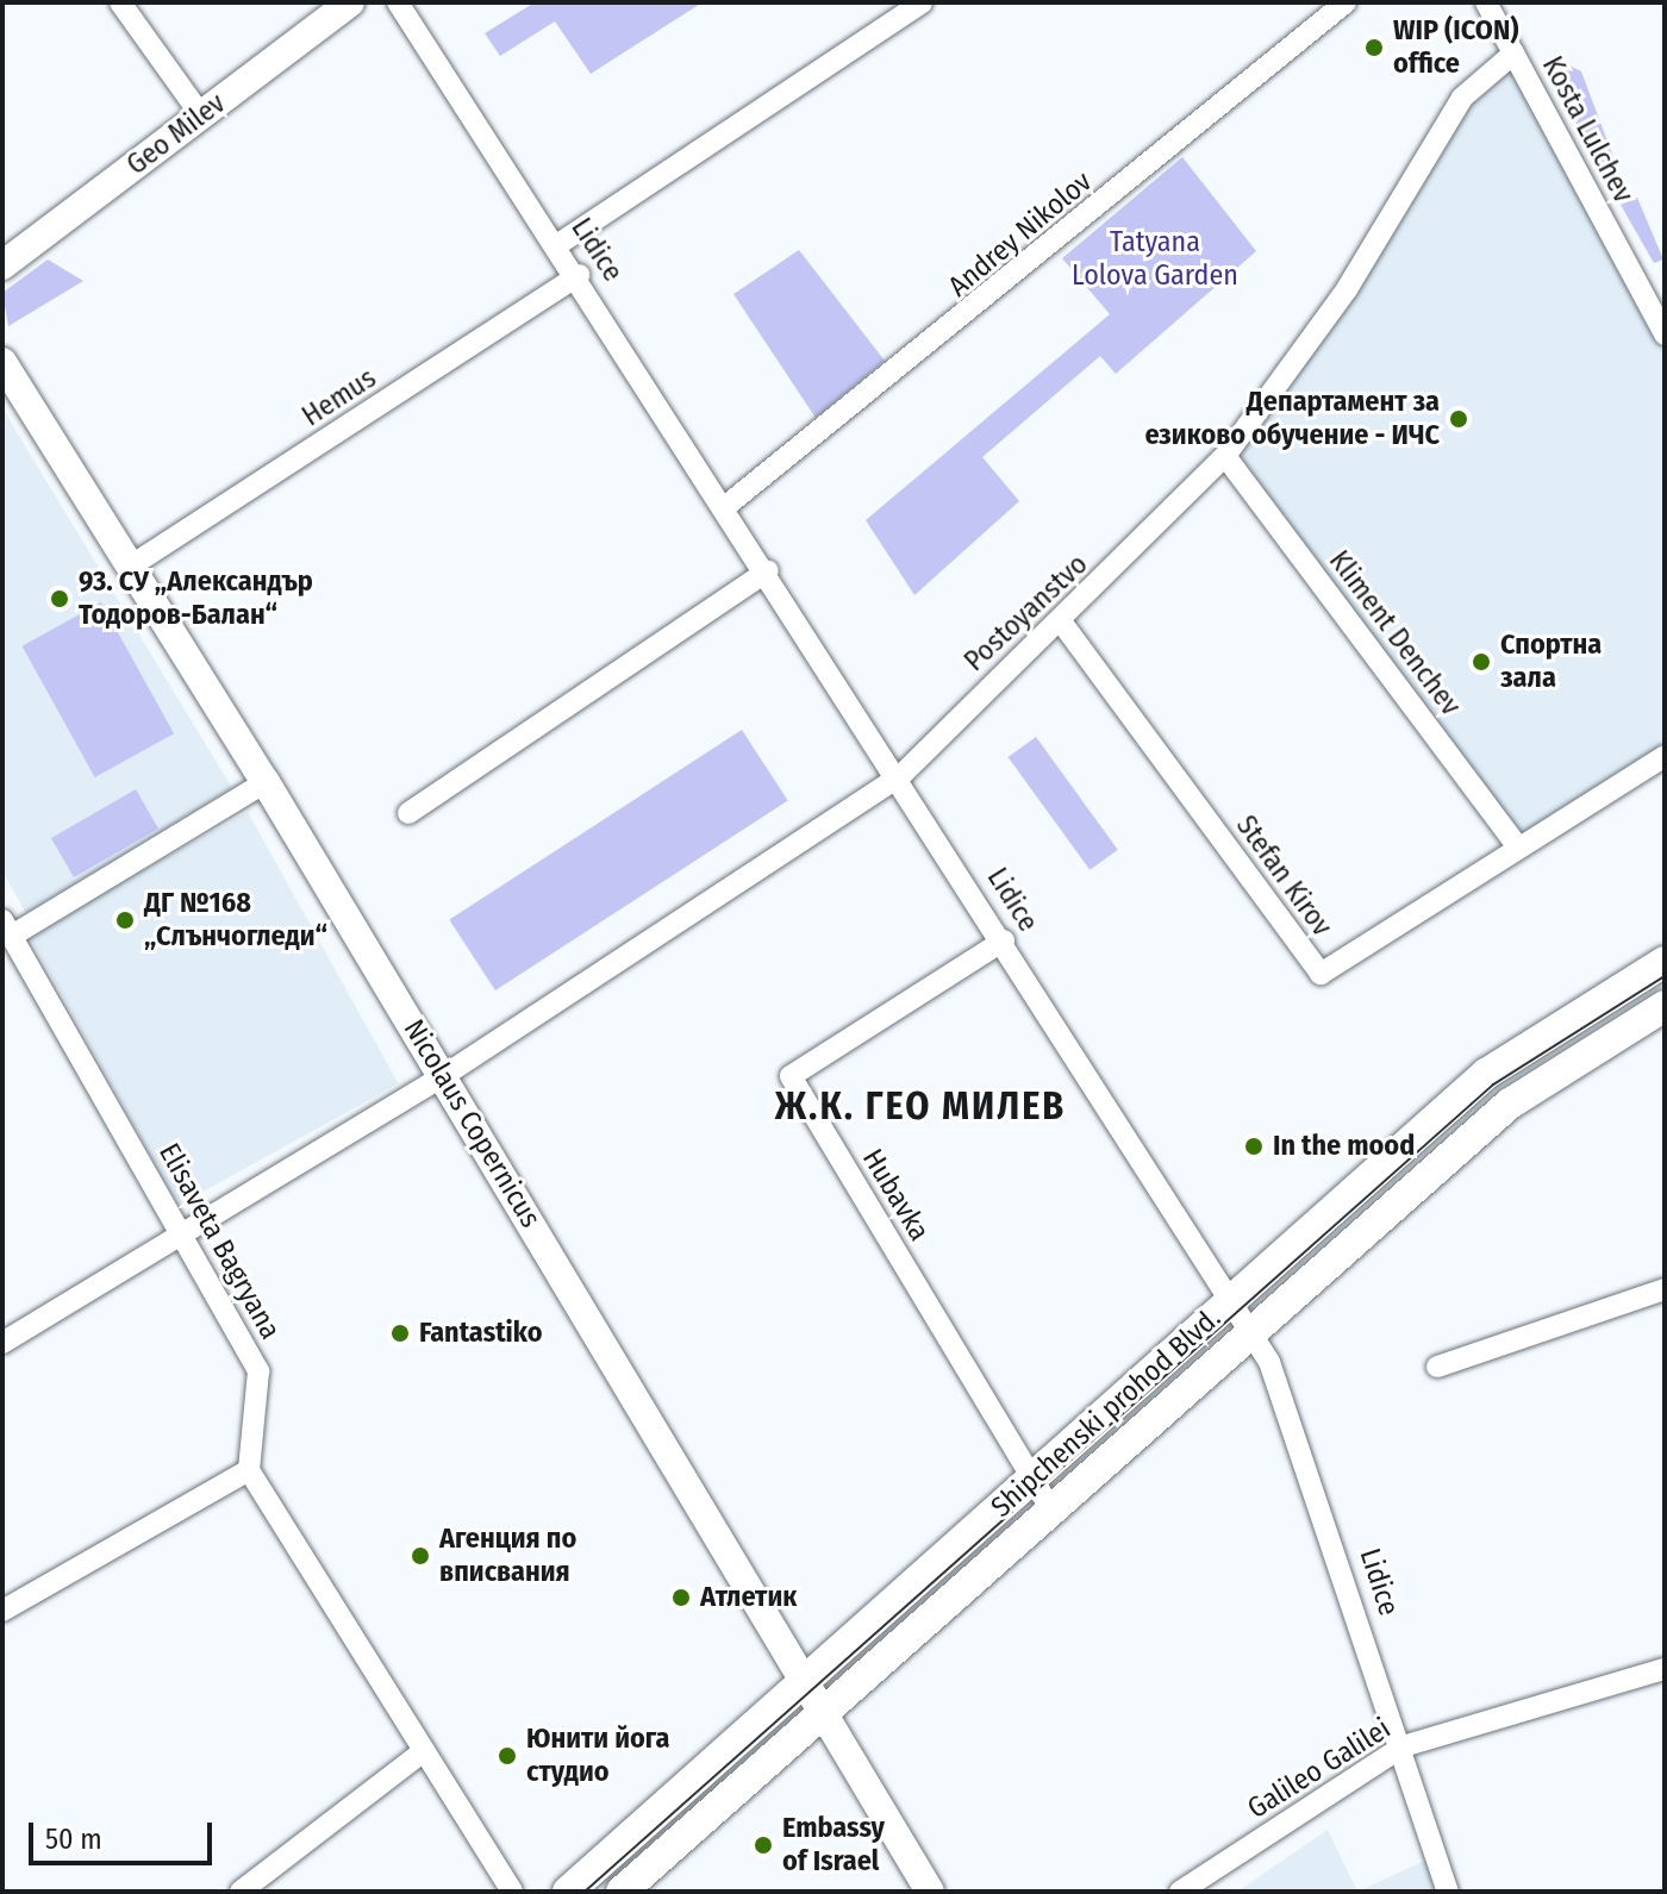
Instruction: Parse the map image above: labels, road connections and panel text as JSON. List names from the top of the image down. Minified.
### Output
{"streets":{"main road":["Shipchenski prohod Blvd."],"street":["Kosta Lulchev","Geo Milev","Andrey Nikolov","Lidice","Hemus","Postoyanstvo","Kliment Denchev","Stefan Kirov","Nicolaus Copernicus","Hubavka","Elisaveta Bagryana","Galileo Galilei"]},"crossings":[["Kosta Lulchev","Postoyanstvo"],["Andrey Nikolov","Lidice"],["Lidice","Hemus"],["Lidice","Postoyanstvo"],["Lidice","Hubavka"],["Lidice","Shipchenski prohod Blvd."],["Lidice","Galileo Galilei"],["Hemus","Nicolaus Copernicus"],["Postoyanstvo","Kliment Denchev"],["Postoyanstvo","Stefan Kirov"],["Postoyanstvo","Nicolaus Copernicus"],["Postoyanstvo","Elisaveta Bagryana"],["Kliment Denchev","Stefan Kirov"],["Nicolaus Copernicus","Shipchenski prohod Blvd."],["Hubavka","Shipchenski prohod Blvd."]],"districts":["Ж.К. ГЕО МИЛЕВ"],"parks":["Tatyana Lolova Garden"],"places":["WIP (ICON) office","Департамент за езиково обучение - ИЧС","93. СУ „Александър Тодоров-Балан“","Спортна зала","ДГ №168 „Слънчогледи“","In the mood","Fantastiko","Агенция по вписвания","Атлетик","Юнити йога студио","Embassy of Israel"],"scale_bar":"50 m"}
